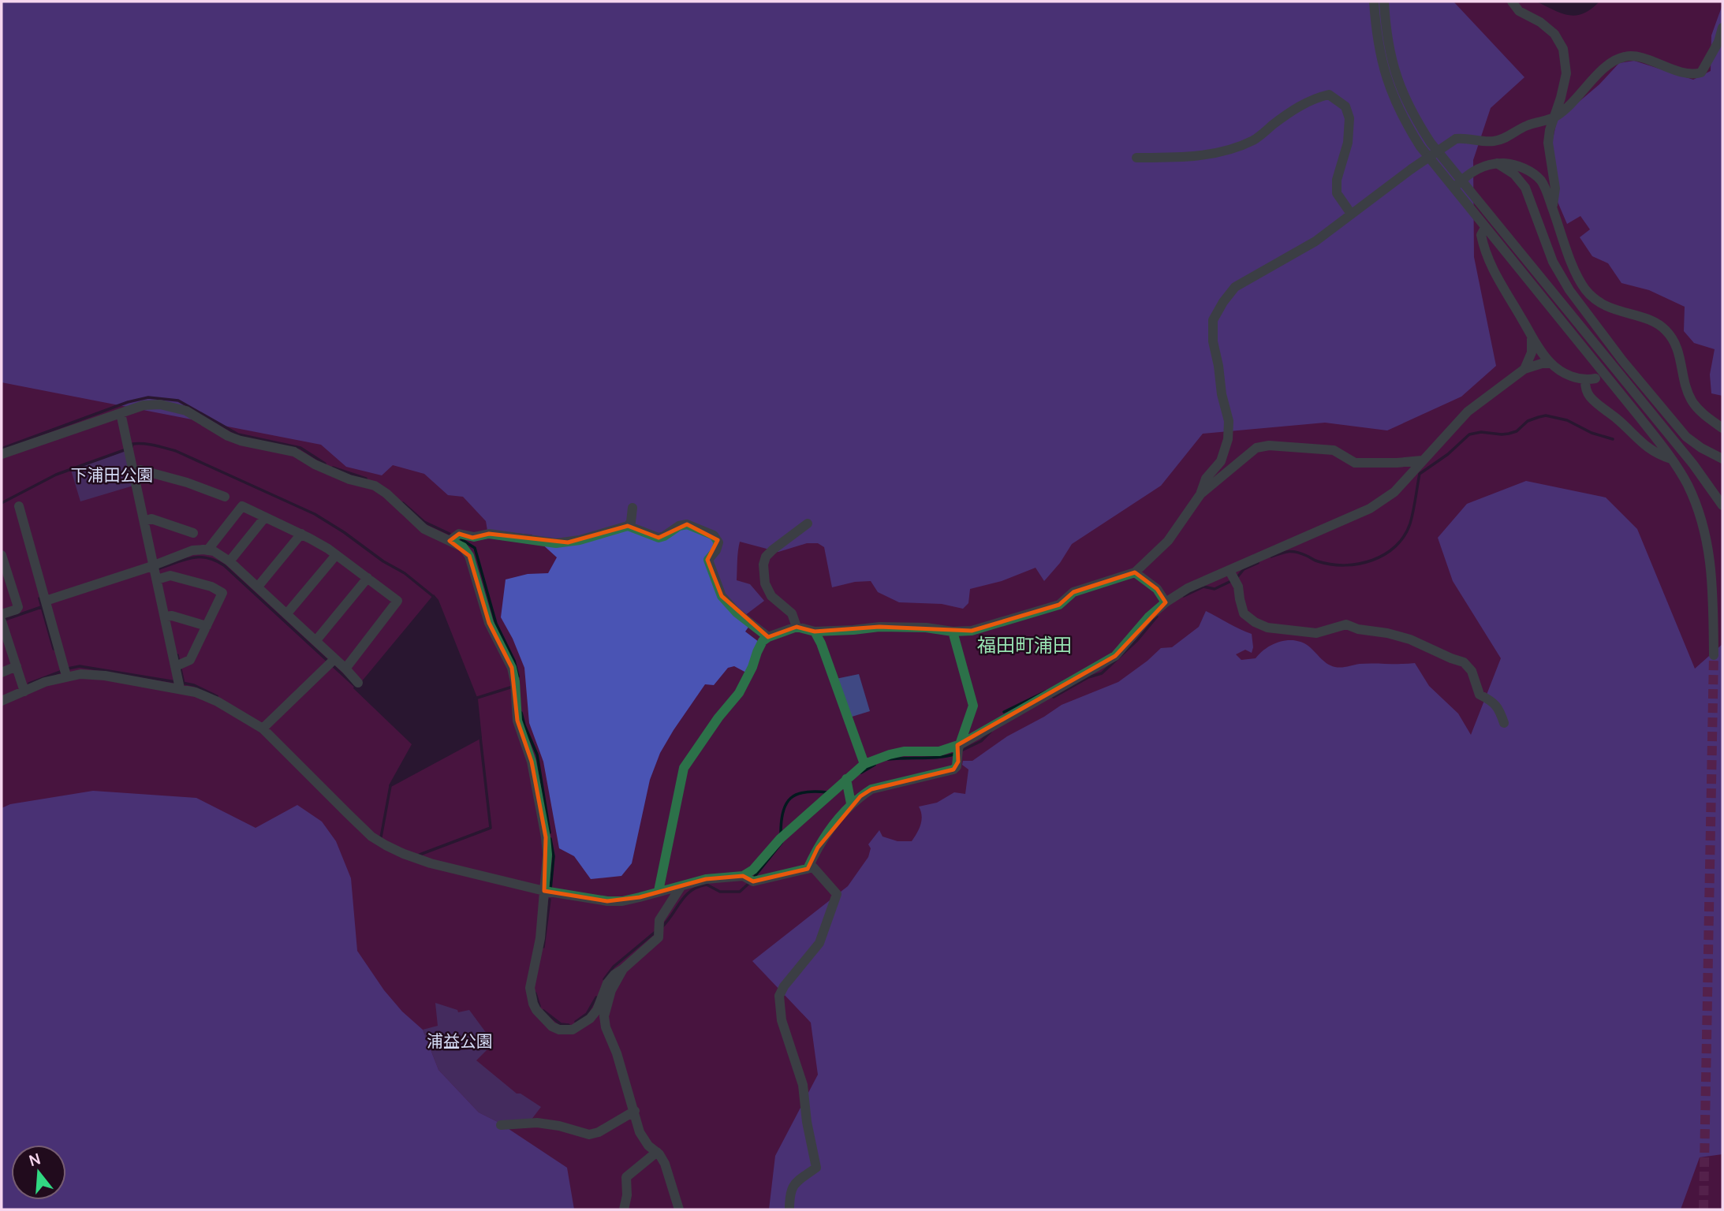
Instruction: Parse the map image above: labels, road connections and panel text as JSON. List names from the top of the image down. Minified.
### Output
{"districts":["福田町浦田"],"parks":["下浦田公園","浦益公園"],"north":"top"}
